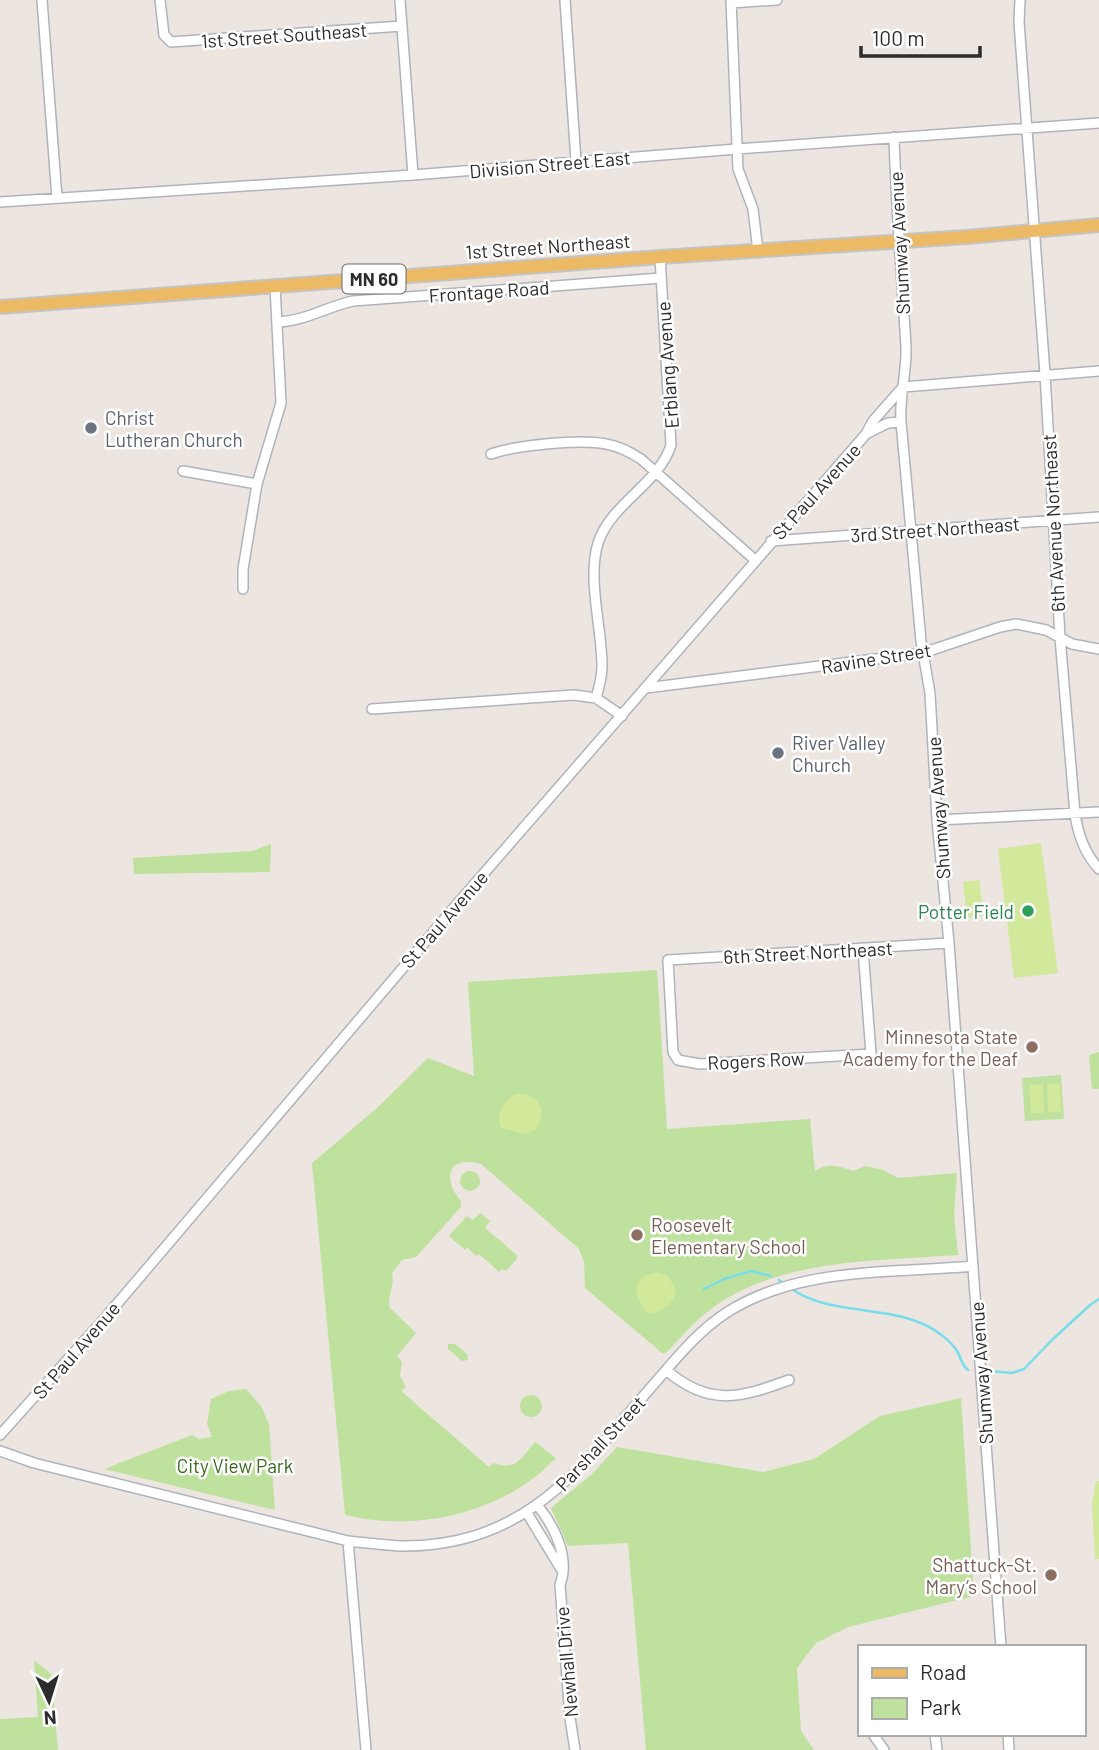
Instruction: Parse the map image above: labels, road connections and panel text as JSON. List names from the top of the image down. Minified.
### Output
{"streets":{"main road":["1st Street Northeast","MN 60"],"street":["1st Street Southeast","Division Street East","Shumway Avenue","Frontage Road","Erblang Avenue","St Paul Avenue","6th Avenue Northeast","3rd Street Northeast","Ravine Street","6th Street Northeast","Rogers Row","Parshall Street","Newhall Drive"]},"crossings":[["Division Street East","Shumway Avenue"],["Division Street East","6th Avenue Northeast"],["Shumway Avenue","1st Street Northeast"],["Shumway Avenue","St Paul Avenue"],["Shumway Avenue","3rd Street Northeast"],["Shumway Avenue","Ravine Street"],["Shumway Avenue","6th Street Northeast"],["Shumway Avenue","Parshall Street"],["1st Street Northeast","Erblang Avenue"],["1st Street Northeast","6th Avenue Northeast"],["Frontage Road","Erblang Avenue"],["St Paul Avenue","3rd Street Northeast"],["St Paul Avenue","Ravine Street"],["6th Avenue Northeast","3rd Street Northeast"],["6th Avenue Northeast","Ravine Street"],["6th Street Northeast","Rogers Row"],["Parshall Street","Newhall Drive"]],"parks":["City View Park"],"places":["Christ Lutheran Church","River Valley Church","Potter Field","Minnesota State Academy for the Deaf","Roosevelt Elementary School","Shattuck-St. Mary’s School"],"legend":["Road","Park"],"scale_bar":"100 m","north":"bottom"}
